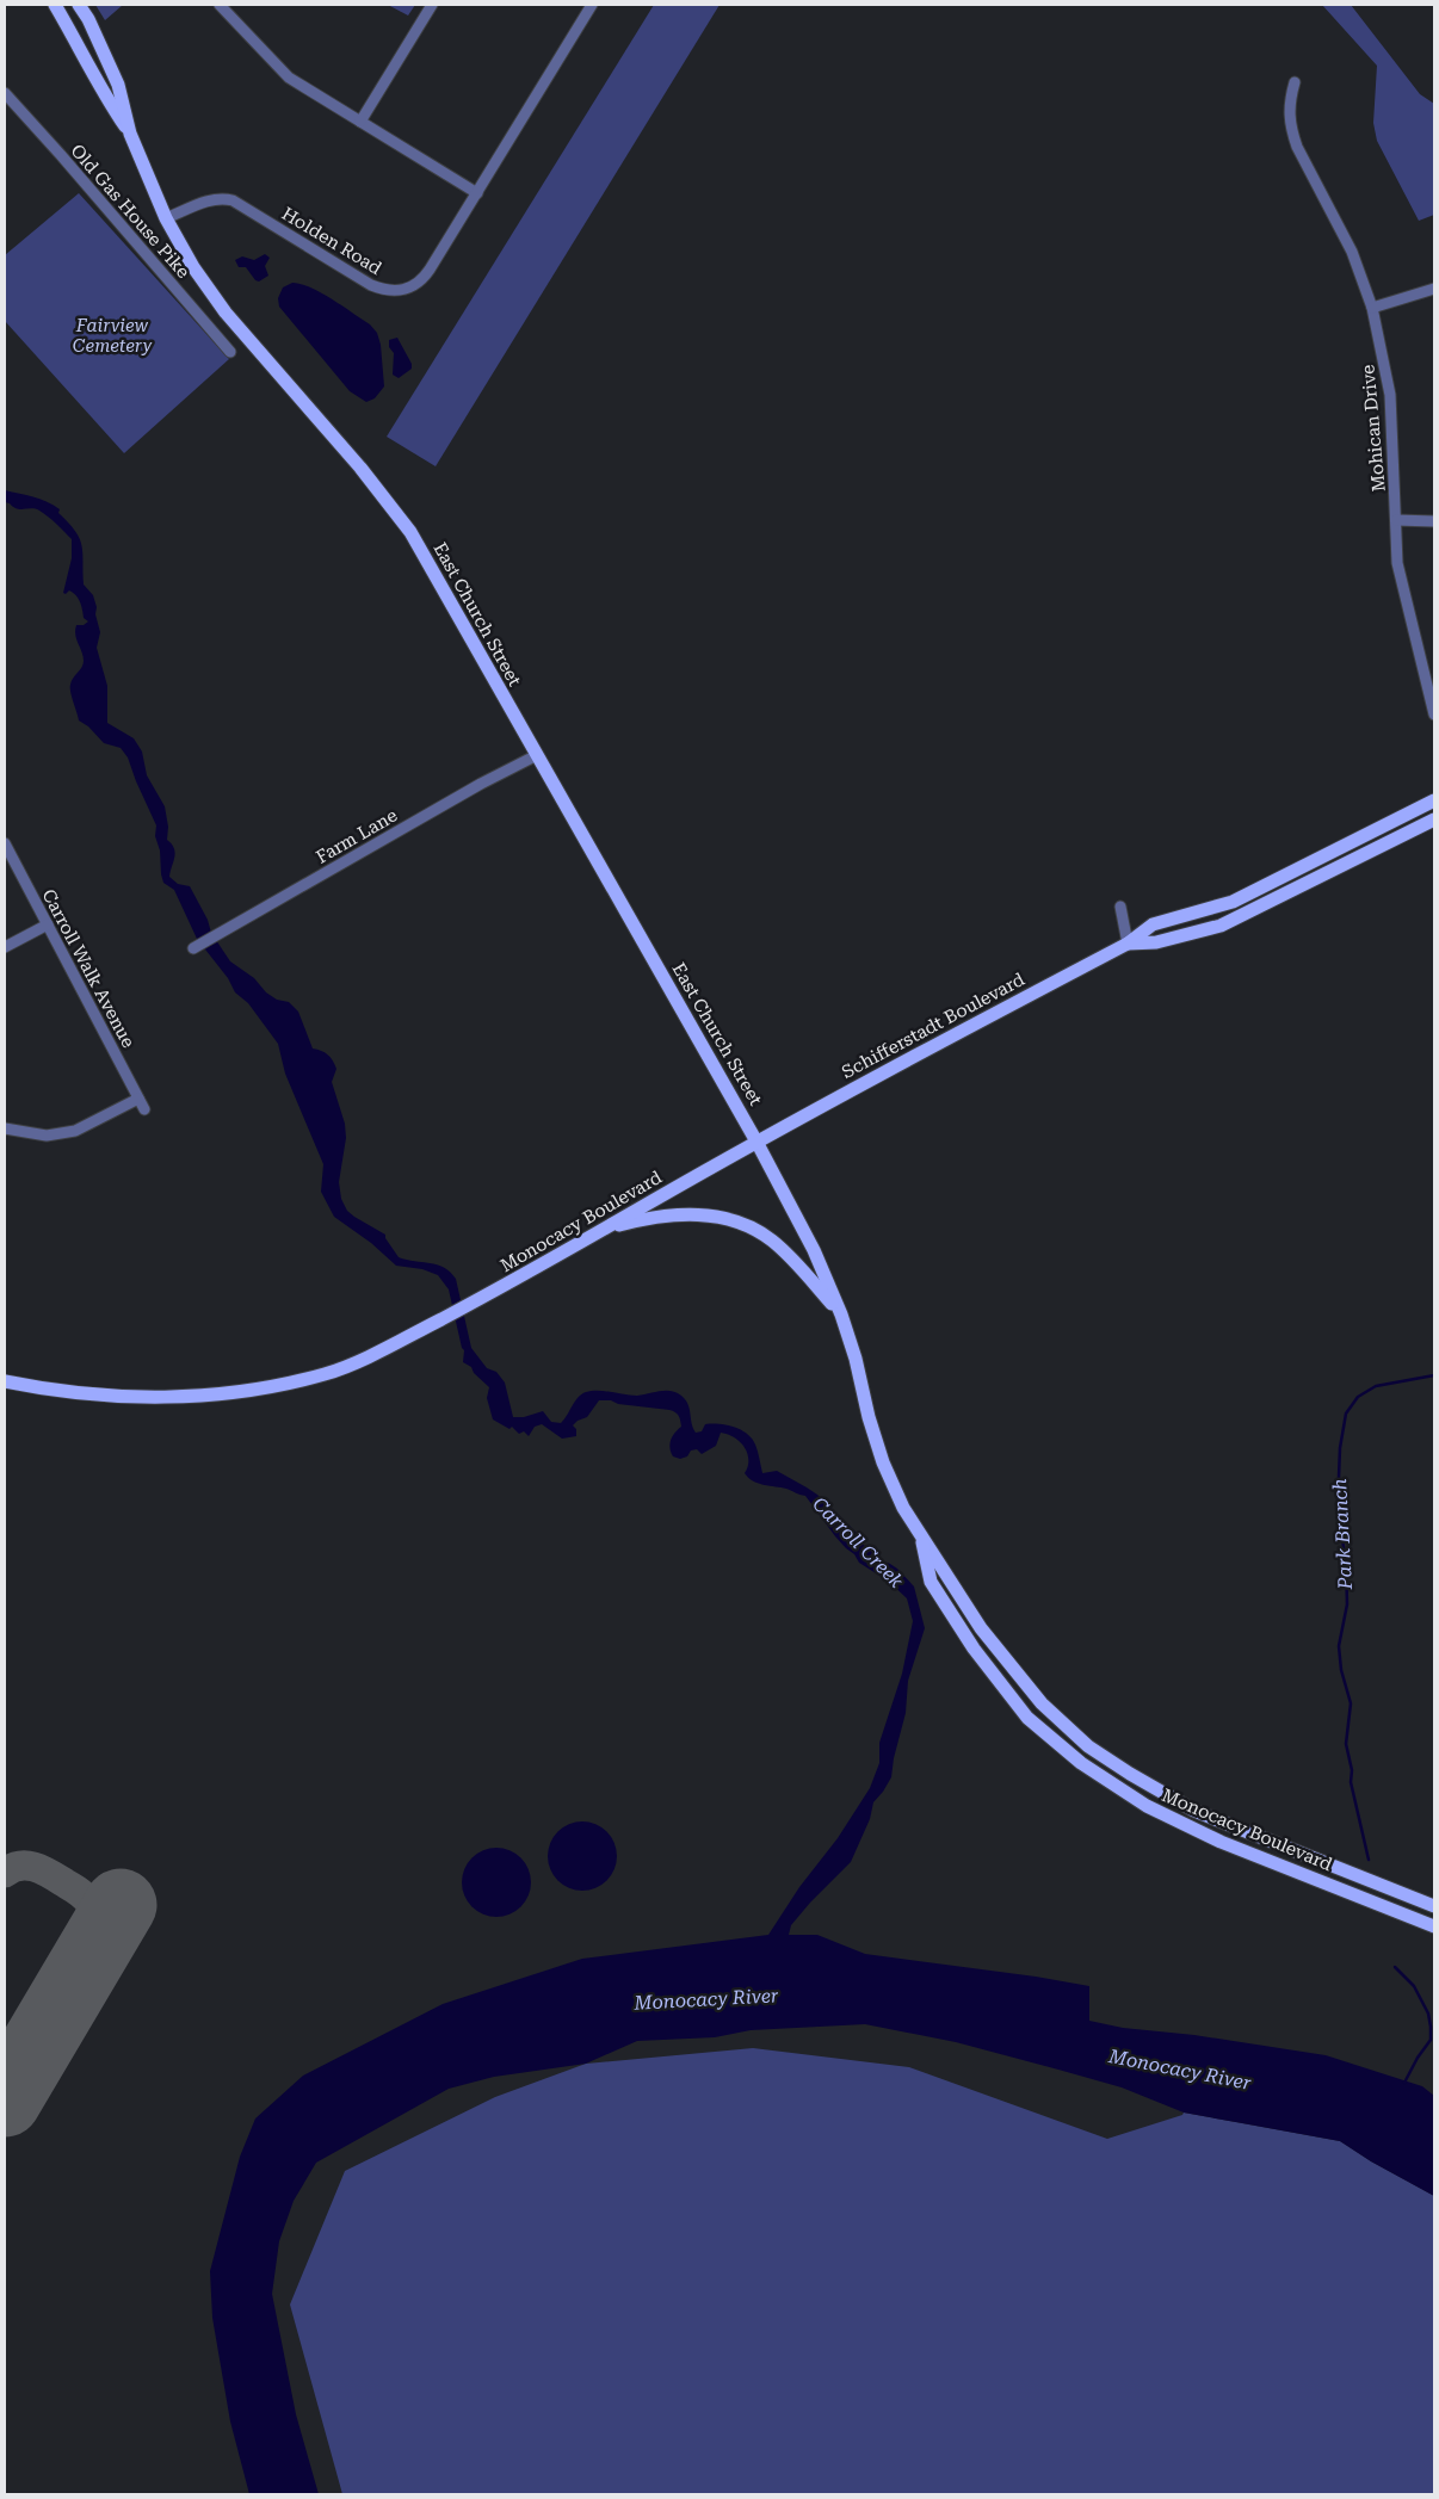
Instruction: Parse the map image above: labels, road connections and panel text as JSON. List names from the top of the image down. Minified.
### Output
{"streets":{"main road":["East Church Street","Schifferstadt Boulevard","Monocacy Boulevard"],"street":["Old Gas House Pike","Holden Road","Mohican Drive","Farm Lane","Carroll Walk Avenue"]},"crossings":[["Holden Road","East Church Street"],["East Church Street","Farm Lane"],["East Church Street","Schifferstadt Boulevard"],["East Church Street","Monocacy Boulevard"],["Schifferstadt Boulevard","Monocacy Boulevard"]],"water":["Park Branch","Carroll Creek","Monocacy River"],"parks":["Fairview Cemetery"]}
